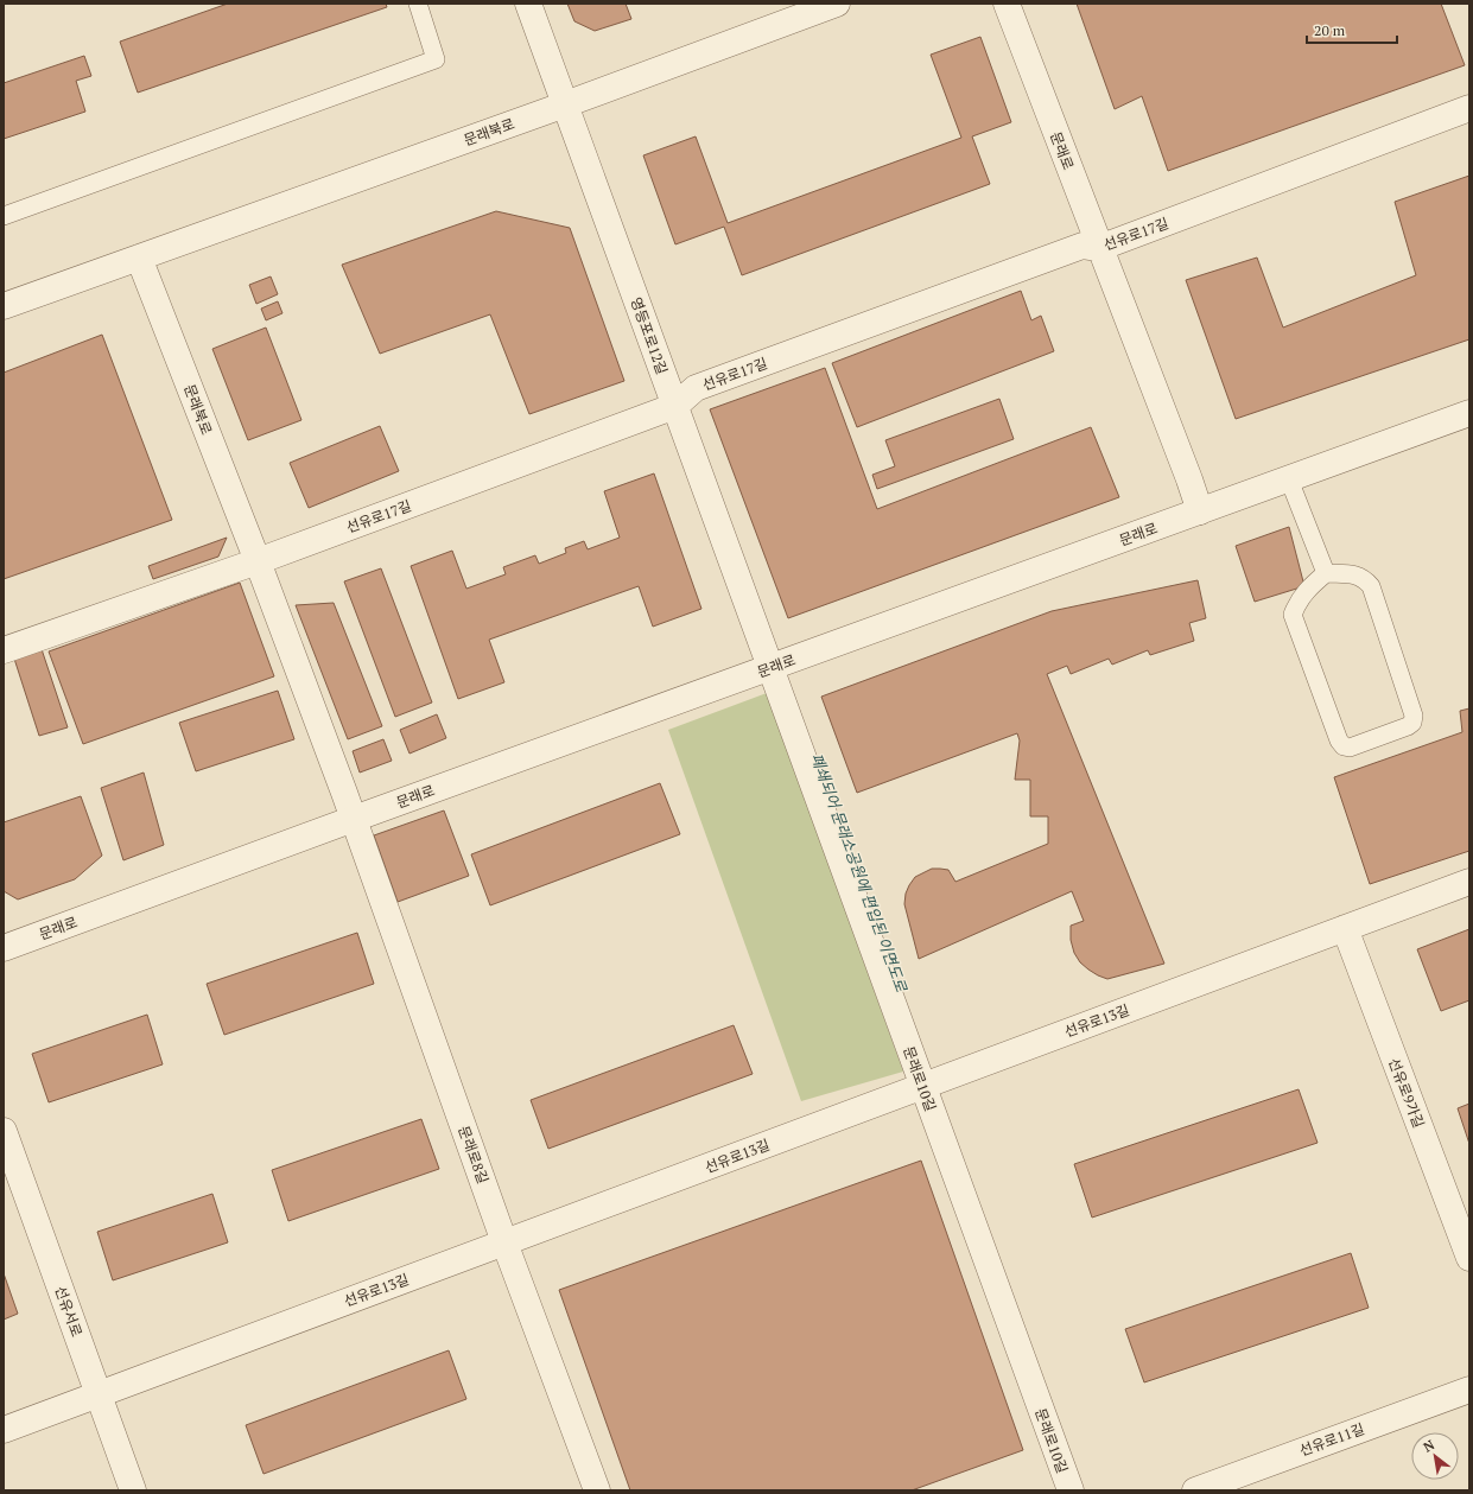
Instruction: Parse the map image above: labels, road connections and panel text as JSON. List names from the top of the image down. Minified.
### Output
{"streets":{"street":["문래북로","문래로","선유로17길","영등포로12길","선유로13길","문래로10길","선유로9가길","문래로8길","선유서로","선유로11길"]},"crossings":[["문래북로","선유로17길"],["문래북로","영등포로12길"],["문래로","선유로17길"],["문래로","영등포로12길"],["문래로","문래로10길"],["문래로","문래로8길"],["선유로17길","영등포로12길"],["영등포로12길","문래로10길"],["선유로13길","문래로10길"],["선유로13길","선유로9가길"],["선유로13길","문래로8길"],["선유로13길","선유서로"]],"water":["폐쇄되어 문래소공원에 편입된 이면도로"],"scale_bar":"20 m","north":"top left"}
